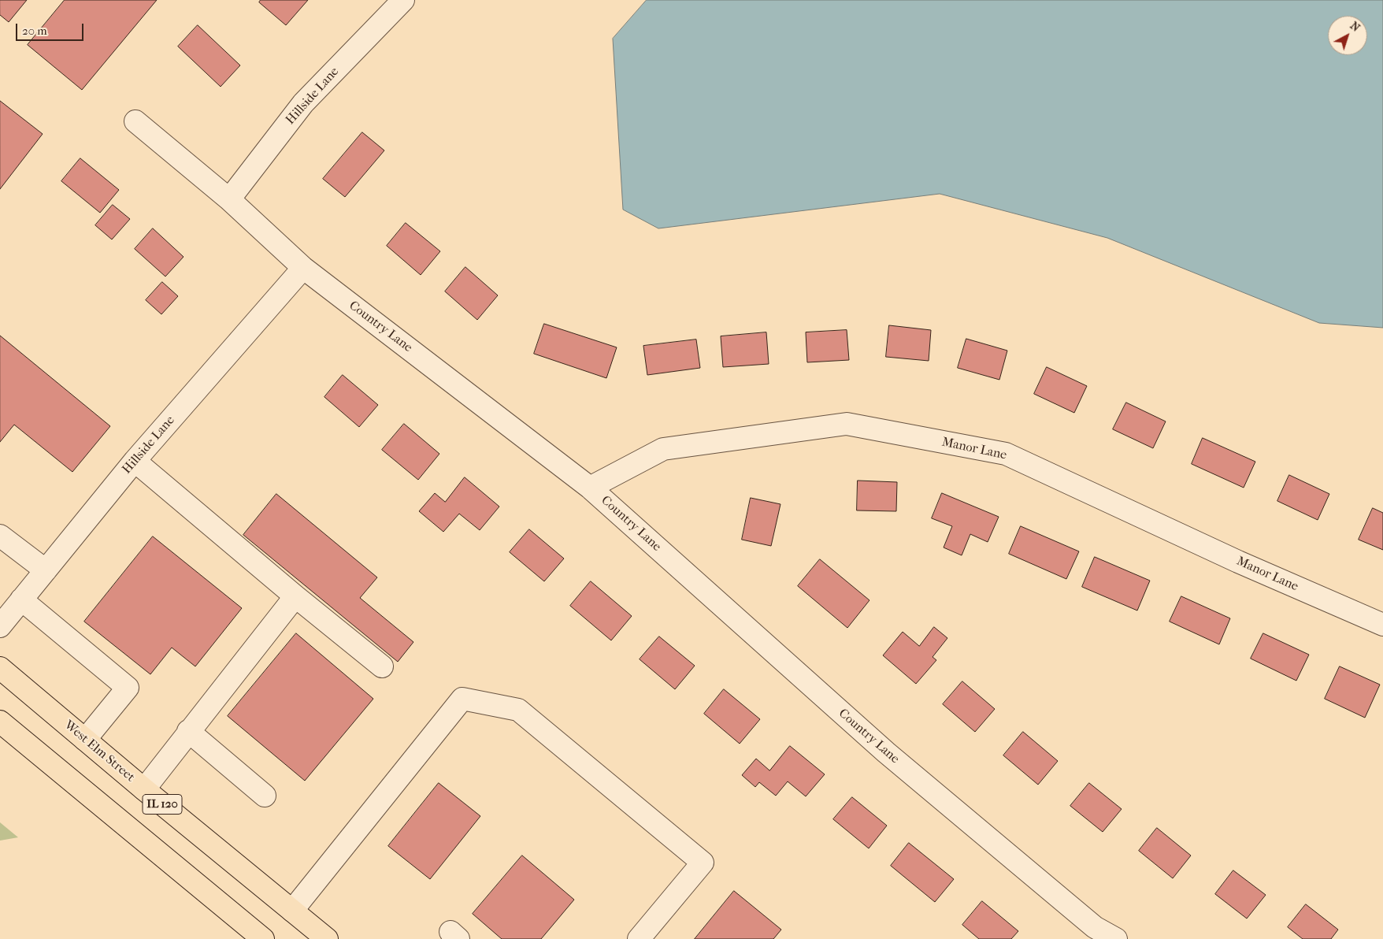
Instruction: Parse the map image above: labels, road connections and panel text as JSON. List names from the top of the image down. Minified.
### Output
{"streets":{"main road":["West Elm Street","IL 120"],"street":["Hillside Lane","Country Lane","Manor Lane"]},"crossings":[["Hillside Lane","Country Lane"],["Country Lane","Manor Lane"]],"scale_bar":"20 m","north":"top right"}
